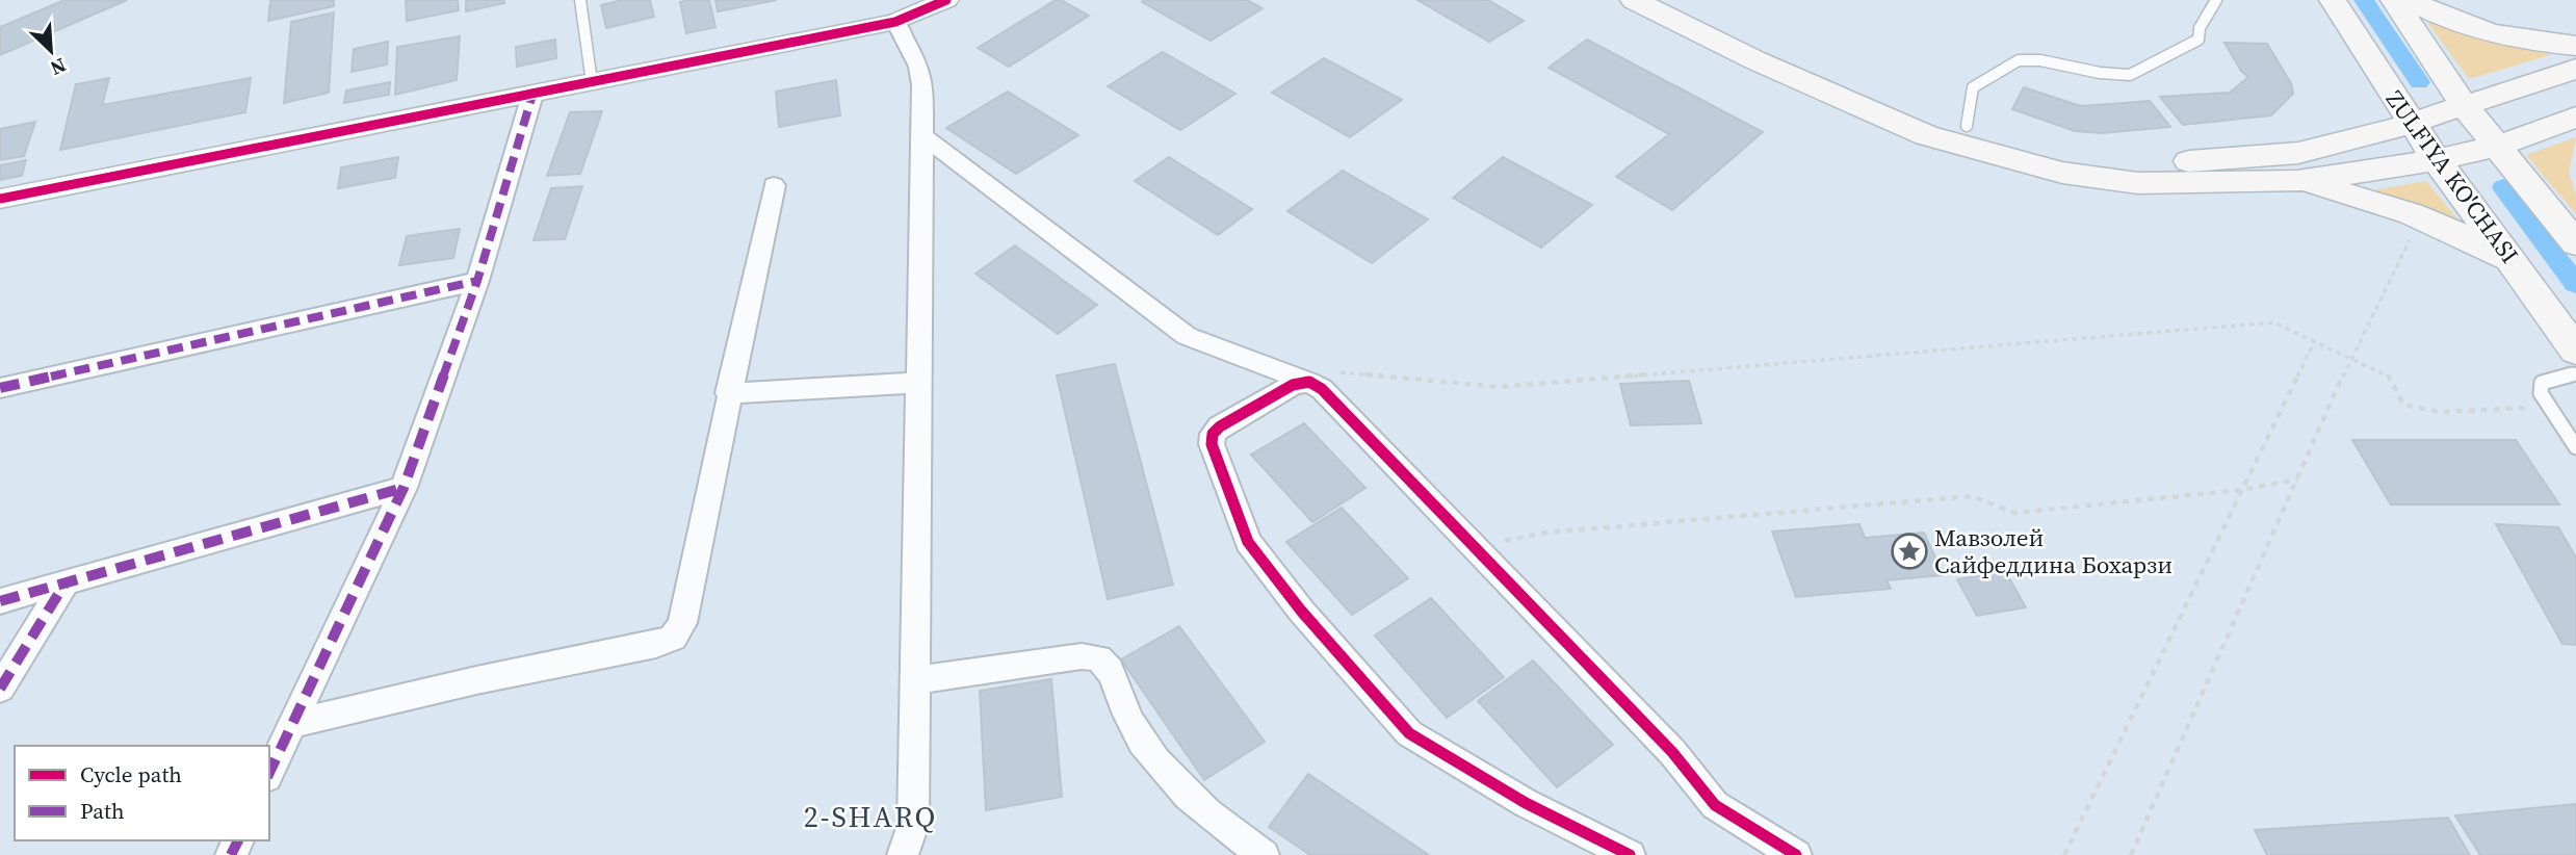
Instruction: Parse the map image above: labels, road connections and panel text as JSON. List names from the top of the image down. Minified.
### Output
{"streets":{"main road":["ZULFIYA KO'CHASI"]},"districts":["2-SHARQ"],"places":{"place":["Мавзолей Сайфеддина Бохарзи"]},"legend":["Cycle path","Path"],"north":"bottom right"}
